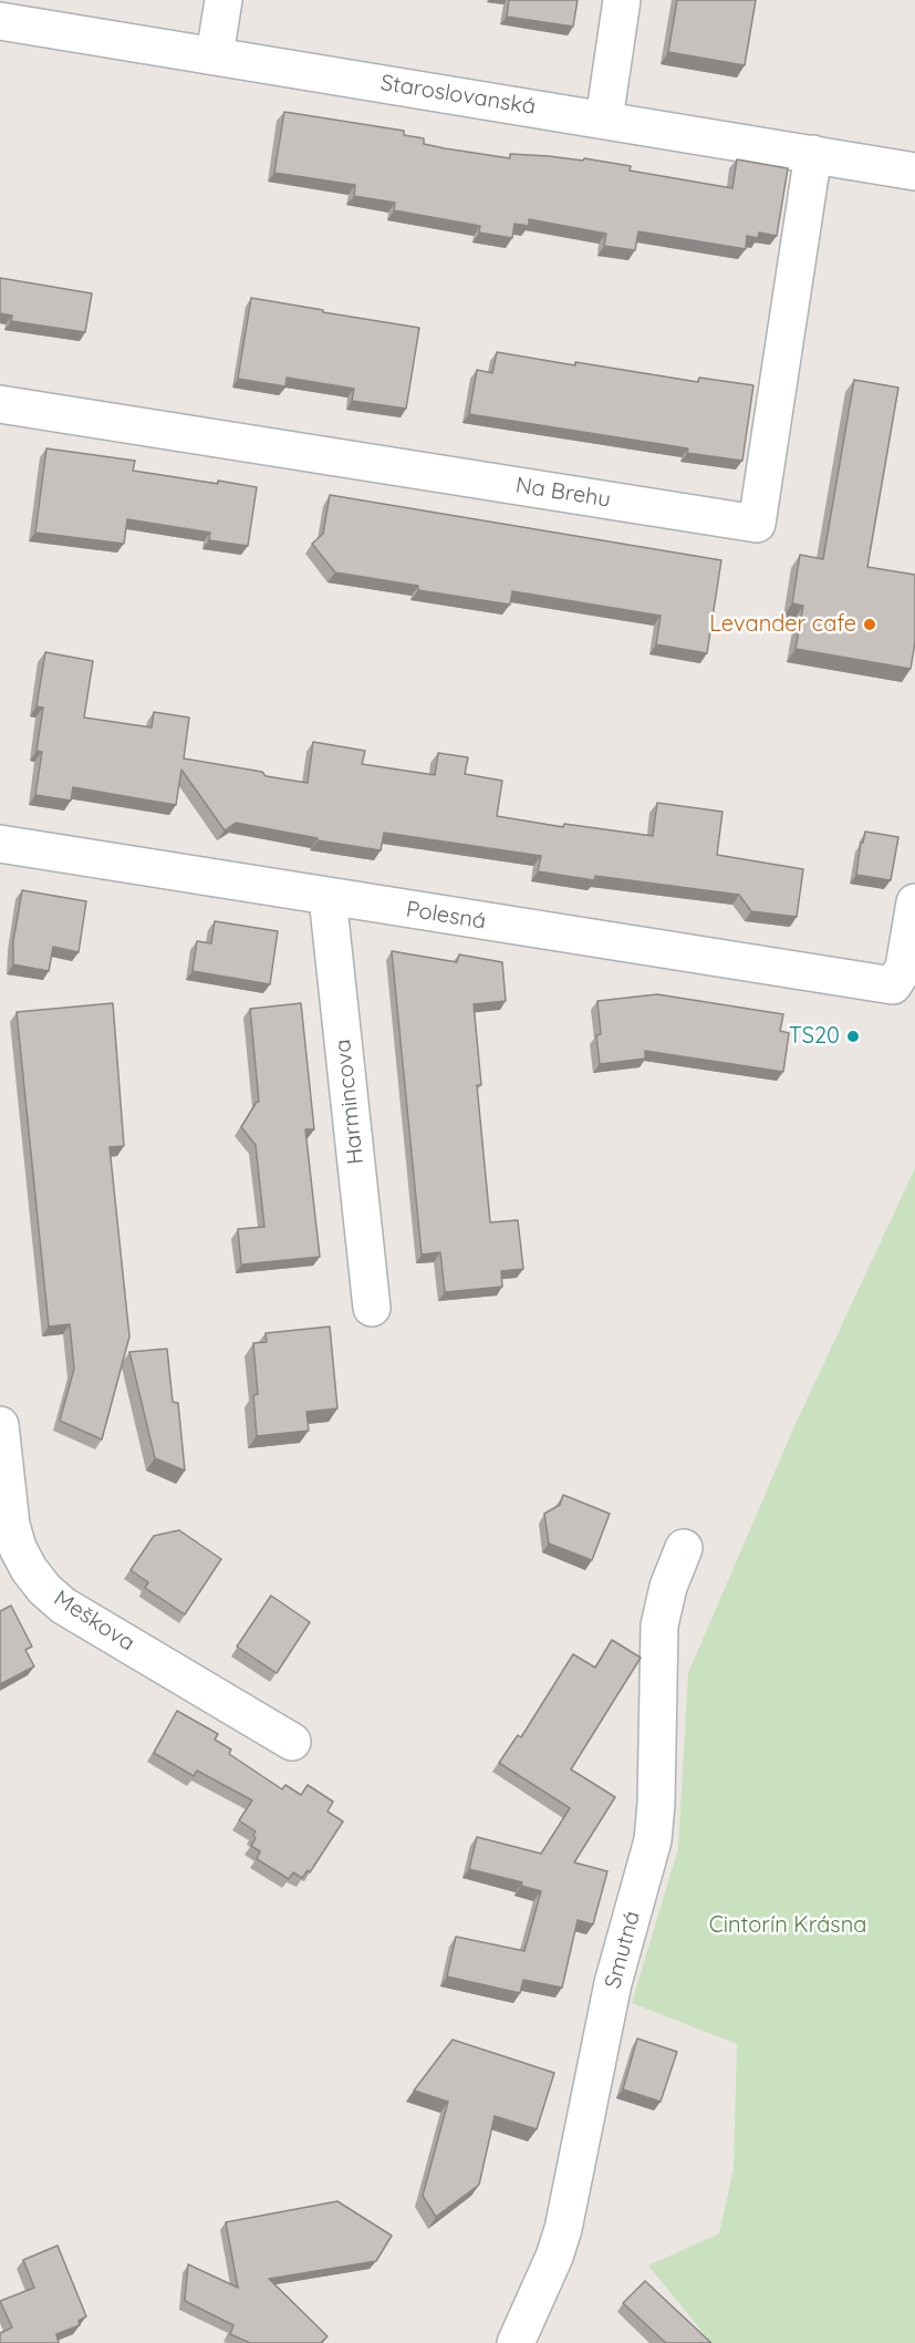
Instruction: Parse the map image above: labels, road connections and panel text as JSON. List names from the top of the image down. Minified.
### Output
{"streets":{"street":["Staroslovanská","Na Brehu","Polesná","Harmincova","Meškova","Smutná"]},"crossings":[["Staroslovanská","Na Brehu"],["Polesná","Harmincova"]],"parks":["Cintorín Krásna"],"places":["Levander cafe","TS20"]}
